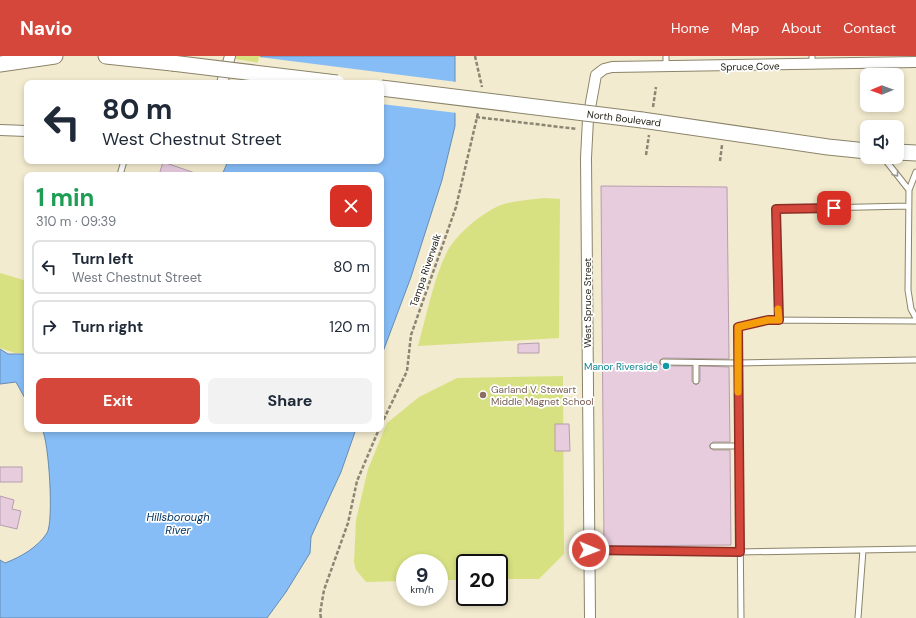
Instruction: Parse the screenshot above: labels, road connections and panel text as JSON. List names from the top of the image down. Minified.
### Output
{"streets":{"street":["Spruce Cove","North Boulevard","West Spruce Street"],"path":["Tampa Riverwalk"]},"crossings":[["Spruce Cove","West Spruce Street"]],"water":["Hillsborough River"],"places":["Manor Riverside","Garland V. Stewart Middle Magnet School"],"north":"left","page":{"header":"Navio","nav":["Home","Map","About","Contact"],"turn":["80 m","West Chestnut Street"],"heading":["1 min","310 m · 09:39"],"list":[{"name":"Turn left","note":"West Chestnut Street","value":"80 m"},{"name":"Turn right","value":"120 m"}],"buttons":["Exit","Share"],"speed":"9 km/h","limit":"20"}}
